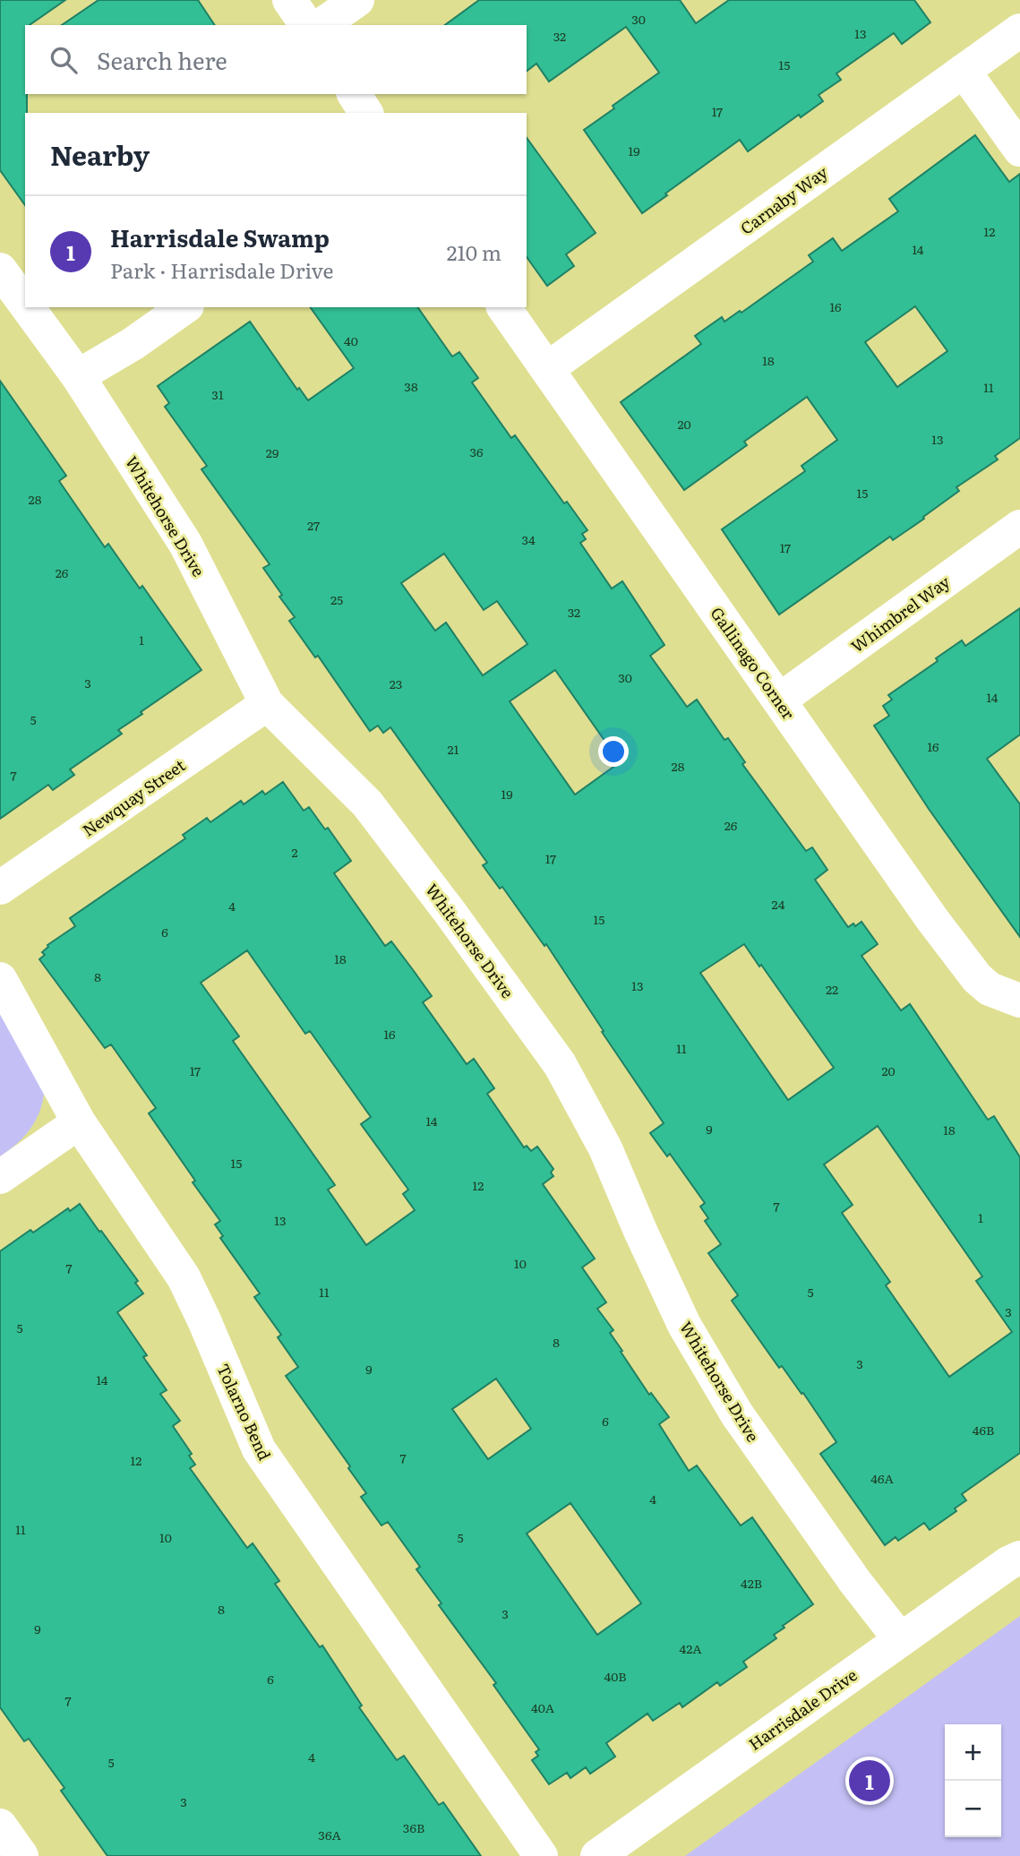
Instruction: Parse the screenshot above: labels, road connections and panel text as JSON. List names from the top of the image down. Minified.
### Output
{"streets":{"street":["Carnaby Way","Whitehorse Drive","Whimbrel Way","Gallinago Corner","Newquay Street","Tolarno Bend","Harrisdale Drive"]},"crossings":[["Carnaby Way","Gallinago Corner"],["Whitehorse Drive","Newquay Street"],["Whitehorse Drive","Harrisdale Drive"],["Whimbrel Way","Gallinago Corner"]],"house_numbers":["30","13","32","15","17","19","12","14","16","40","18","38","11","31","20","13","36","29","15","28","27","34","17","26","25","32","1","30","3","23","14","5","16","21","28","7","19","26","2","17","24","4","15","6","18","8","13","22","16","11","17","20","14","9","18","15","12","7","1","13","10","7","11","5","3","5","8","3","9","14","6","46B","7","12","46A","4","11","10","5","42B","8","3","9","42A","40B","6","7","40A","4","5","3","36B","36A"],"page":{"search":"Search here","heading":"Nearby","list":[{"mark":"1","name":"Harrisdale Swamp","note":"Park · Harrisdale Drive","value":"210 m"}],"map_buttons":["+","−"],"pins":"1"}}
